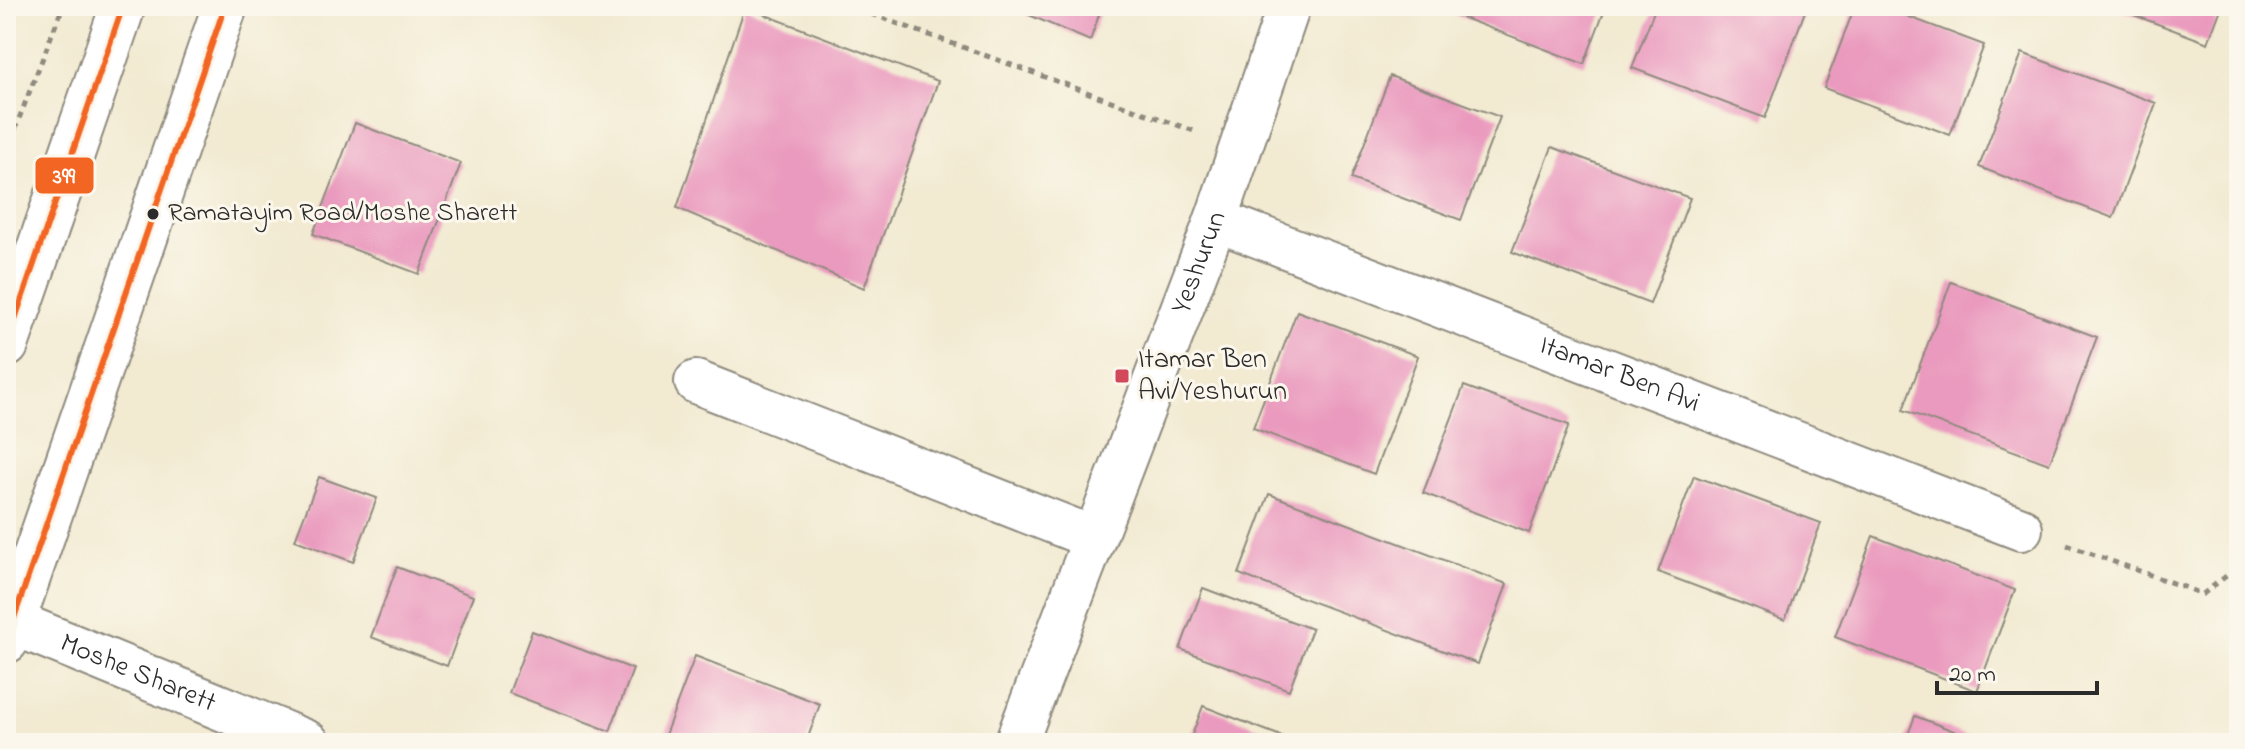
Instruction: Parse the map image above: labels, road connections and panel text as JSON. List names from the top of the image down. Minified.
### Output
{"streets":{"main road":["Moshe Sharett"],"street":["Yeshurun","Itamar Ben Avi"]},"crossings":[["Yeshurun","Itamar Ben Avi"]],"places":{"other":["Ramatayim Road/Moshe Sharett"],"transit":["Itamar Ben Avi/Yeshurun"]},"lines":["transit line 399"],"scale_bar":"20 m"}
